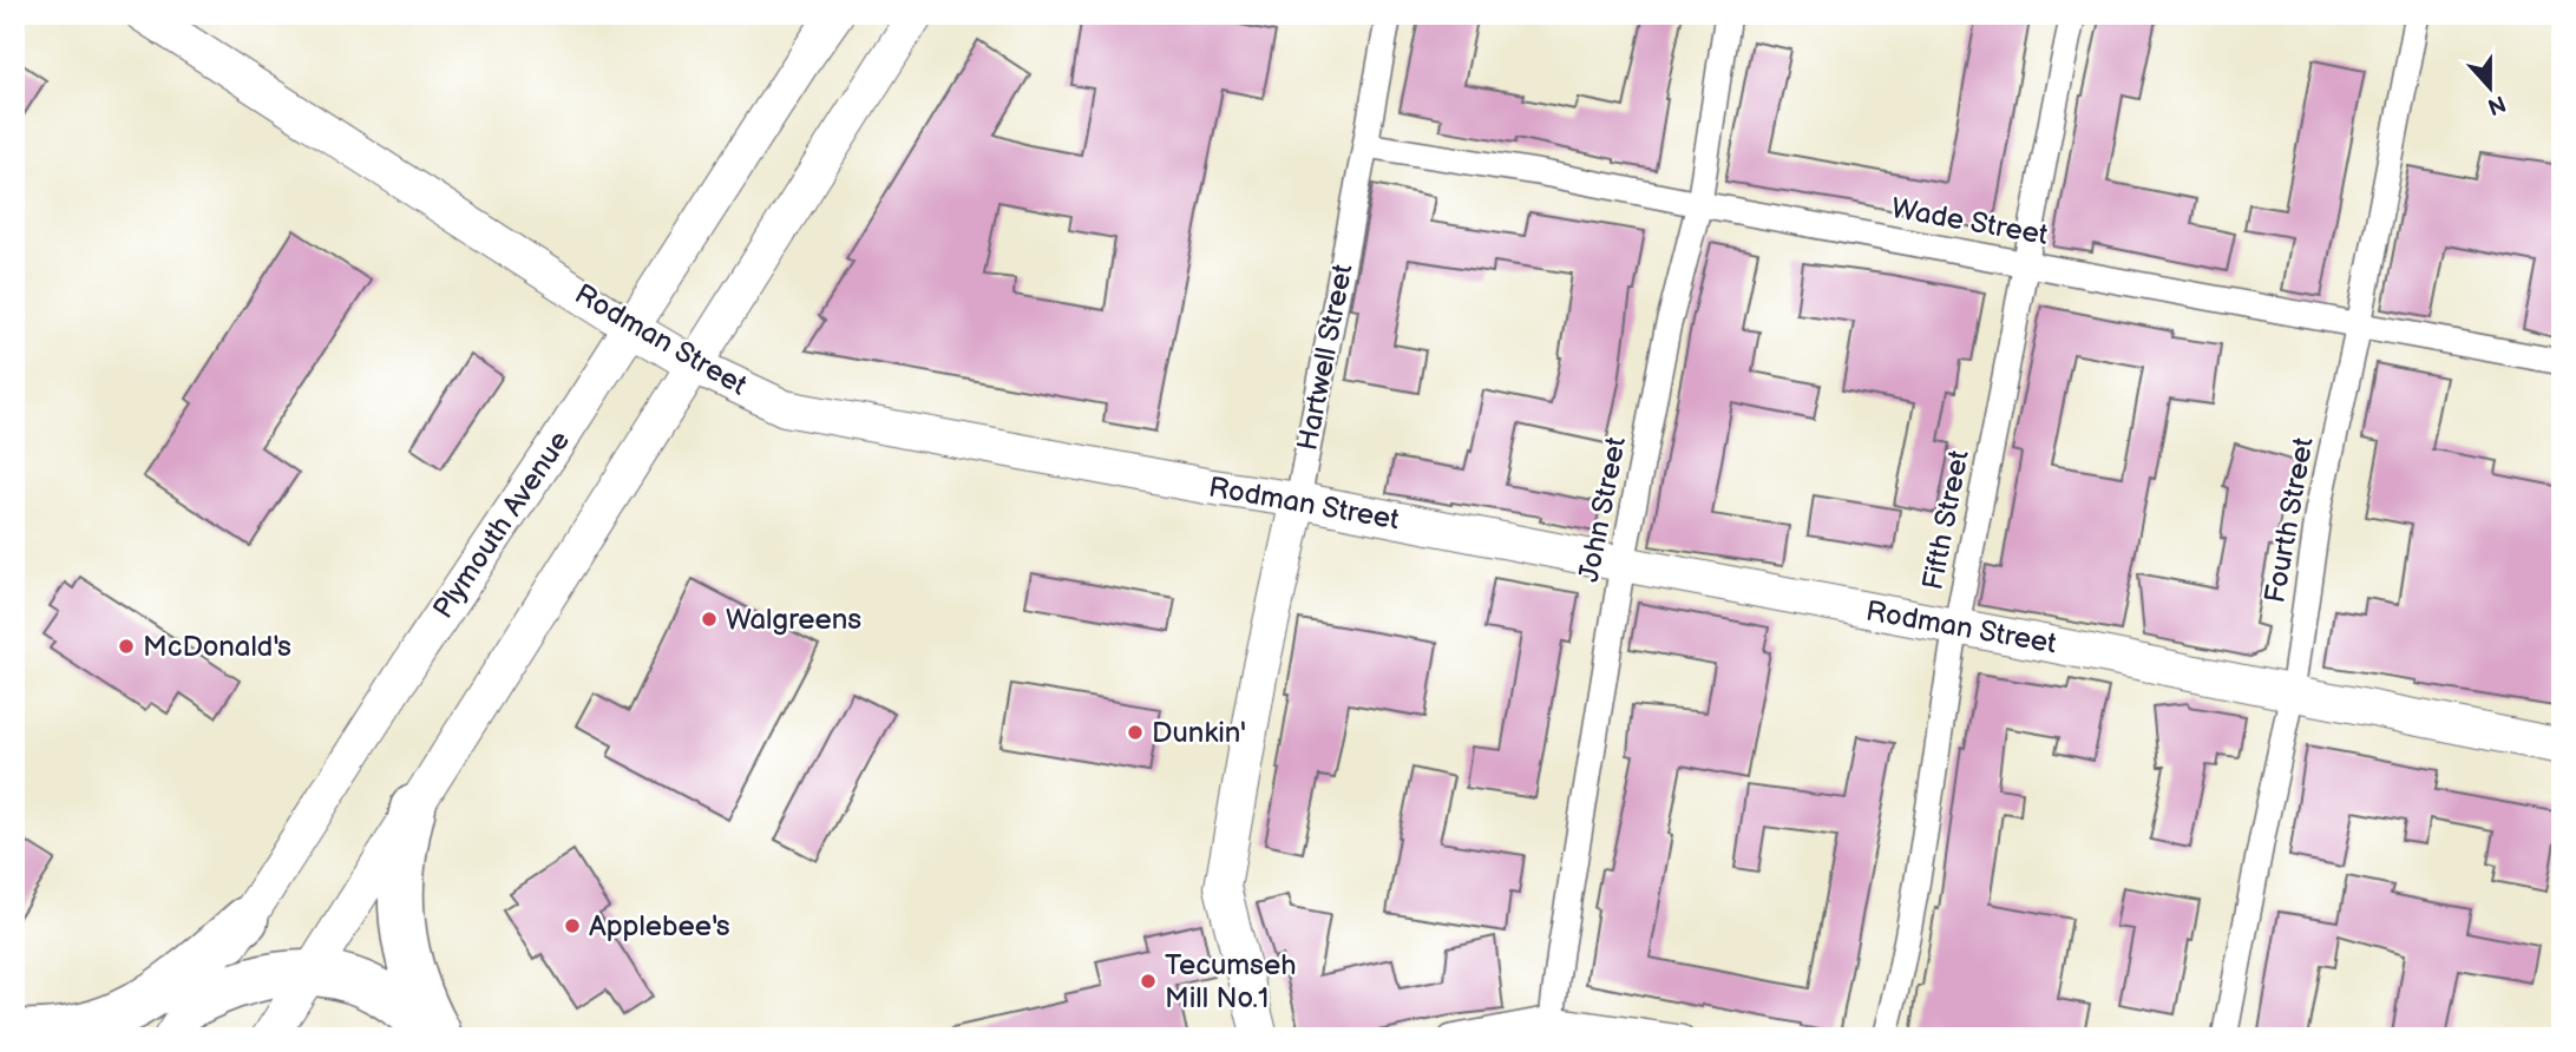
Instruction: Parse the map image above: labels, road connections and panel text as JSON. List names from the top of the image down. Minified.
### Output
{"streets":{"main road":["Rodman Street","Hartwell Street","Plymouth Avenue"],"street":["Wade Street","John Street","Fifth Street","Fourth Street"]},"crossings":[["Wade Street","Hartwell Street"],["Wade Street","John Street"],["Wade Street","Fifth Street"],["Wade Street","Fourth Street"],["Rodman Street","Hartwell Street"],["Rodman Street","John Street"],["Rodman Street","Fifth Street"],["Rodman Street","Fourth Street"],["Rodman Street","Plymouth Avenue"]],"places":["Walgreens","McDonald's","Dunkin'","Applebee's","Tecumseh Mill No.1"],"north":"bottom"}
